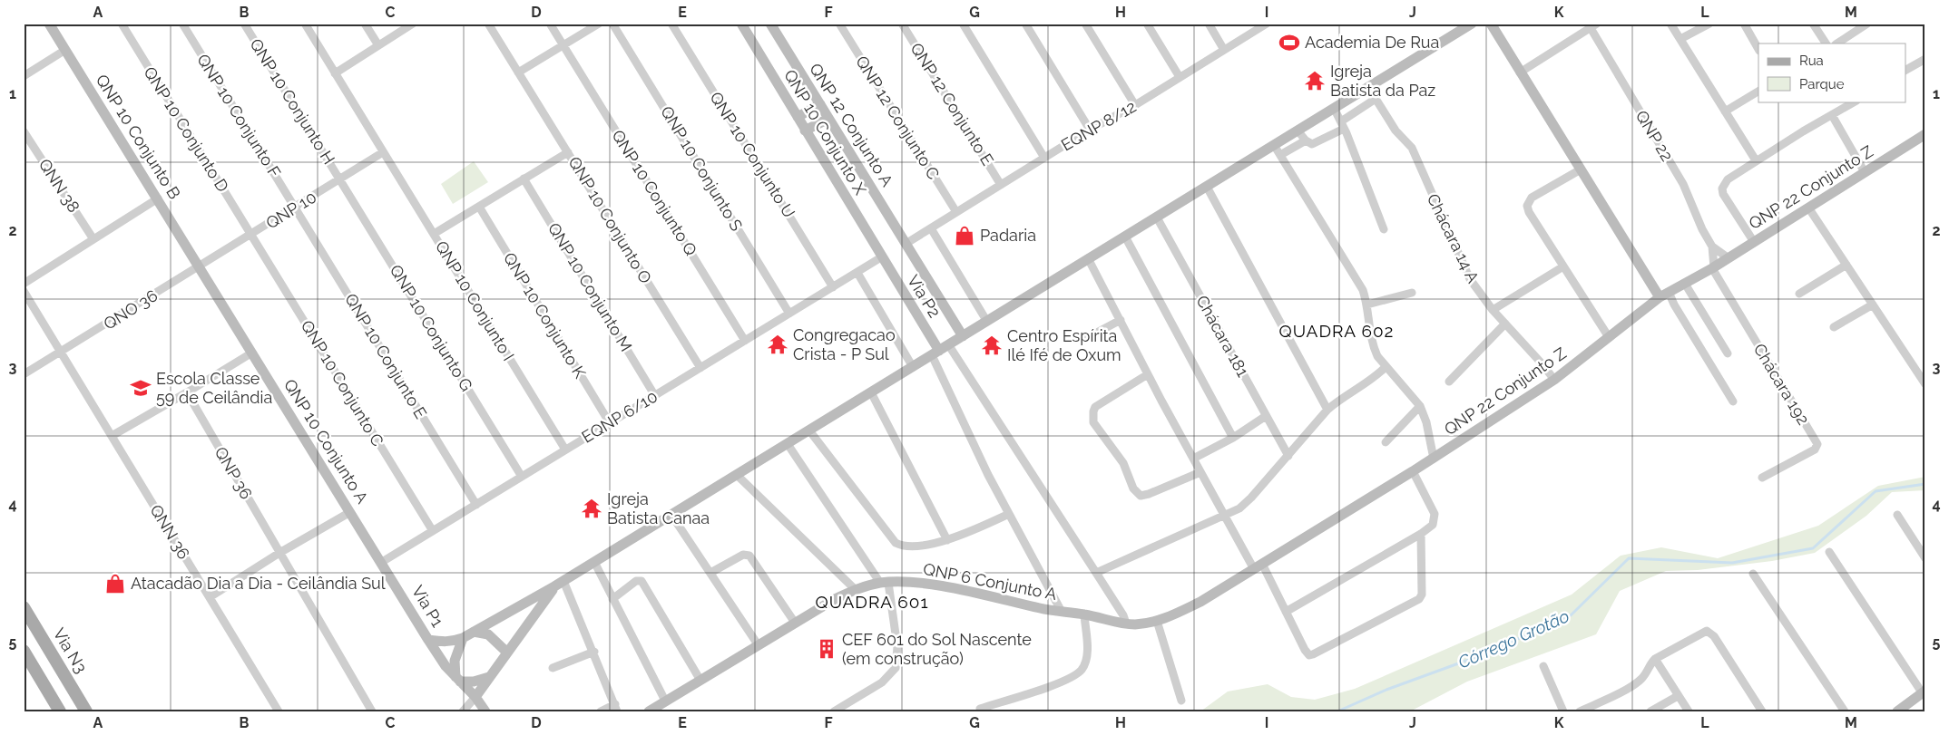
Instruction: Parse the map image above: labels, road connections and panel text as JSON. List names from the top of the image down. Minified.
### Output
{"streets":{"main road":["Via N3"],"street":["QNP 10 Conjunto H","QNP 12 Conjunto E","QNP 10 Conjunto F","QNP 12 Conjunto C","QNP 12 Conjunto A","EQNP 8/12","QNP 10 Conjunto D","QNP 10 Conjunto X","QNP 22","QNP 10 Conjunto B","QNP 10 Conjunto U","QNP 10 Conjunto S","QNN 38","QNP 22 Conjunto Z","QNP 10 Conjunto Q","QNP 10","QNP 10 Conjunto O","Chácara 14 A","QNP 10 Conjunto M","Via P2","QNP 10 Conjunto I","QNO 36","QNP 10 Conjunto K","QNP 10 Conjunto G","Chácara 181","QNP 10 Conjunto E","QNP 10 Conjunto C","Chácara 192","EQNP 6/10","QNP 10 Conjunto A","QNP 36","QNN 36","QNP 6 Conjunto A","Via P1"]},"crossings":[["QNP 10 Conjunto H","QNP 10"],["QNP 10 Conjunto H","QNP 10 Conjunto G"],["QNP 12 Conjunto E","EQNP 8/12"],["QNP 10 Conjunto F","QNP 10"],["QNP 10 Conjunto F","QNP 10 Conjunto E"],["QNP 12 Conjunto C","EQNP 8/12"],["QNP 12 Conjunto A","EQNP 8/12"],["QNP 12 Conjunto A","Via P2"],["EQNP 8/12","Via P2"],["QNP 10 Conjunto D","QNP 10"],["QNP 10 Conjunto D","QNP 10 Conjunto C"],["QNP 10 Conjunto X","Via P2"],["QNP 10 Conjunto X","EQNP 6/10"],["QNP 22","QNP 22 Conjunto Z"],["QNP 22","Chácara 192"],["QNP 10 Conjunto B","QNP 10"],["QNP 10 Conjunto B","QNO 36"],["QNP 10 Conjunto B","QNP 10 Conjunto A"],["QNP 10 Conjunto U","EQNP 6/10"],["QNP 10 Conjunto S","EQNP 6/10"],["QNP 22 Conjunto Z","Chácara 14 A"],["QNP 22 Conjunto Z","Chácara 192"],["QNP 22 Conjunto Z","QNP 6 Conjunto A"],["QNP 10 Conjunto Q","EQNP 6/10"],["QNP 10","QNP 10 Conjunto I"],["QNP 10","QNO 36"],["QNP 10","QNP 10 Conjunto G"],["QNP 10","QNP 10 Conjunto E"],["QNP 10","QNP 10 Conjunto C"],["QNP 10","QNP 10 Conjunto A"],["QNP 10 Conjunto O","EQNP 6/10"],["QNP 10 Conjunto M","EQNP 6/10"],["Via P2","EQNP 6/10"],["QNP 10 Conjunto I","EQNP 6/10"],["QNO 36","QNP 10 Conjunto A"],["QNO 36","QNN 36"],["QNP 10 Conjunto K","EQNP 6/10"],["QNP 10 Conjunto G","EQNP 6/10"],["QNP 10 Conjunto E","EQNP 6/10"],["QNP 10 Conjunto C","EQNP 6/10"],["EQNP 6/10","QNP 10 Conjunto A"],["EQNP 6/10","Via P1"],["QNP 10 Conjunto A","Via P1"]],"districts":["QUADRA 602","QUADRA 601"],"water":["Córrego Grotão"],"places":{"sports":["Academia De Rua"],"temple":["Igreja Batista da Paz","Congregacao Crista - P Sul","Centro Espírita Ilé Ifé de Oxum","Igreja Batista Canaa"],"shop":["Padaria","Atacadão Dia a Dia - Ceilândia Sul"],"school or university":["Escola Classe 59 de Ceilândia"],"building":["CEF 601 do Sol Nascente (em construção)"]},"legend":["Rua","Parque"],"grid":{"columns":["A","B","C","D","E","F","G","H","I","J","K","L","M"],"rows":["1","2","3","4","5"]}}
